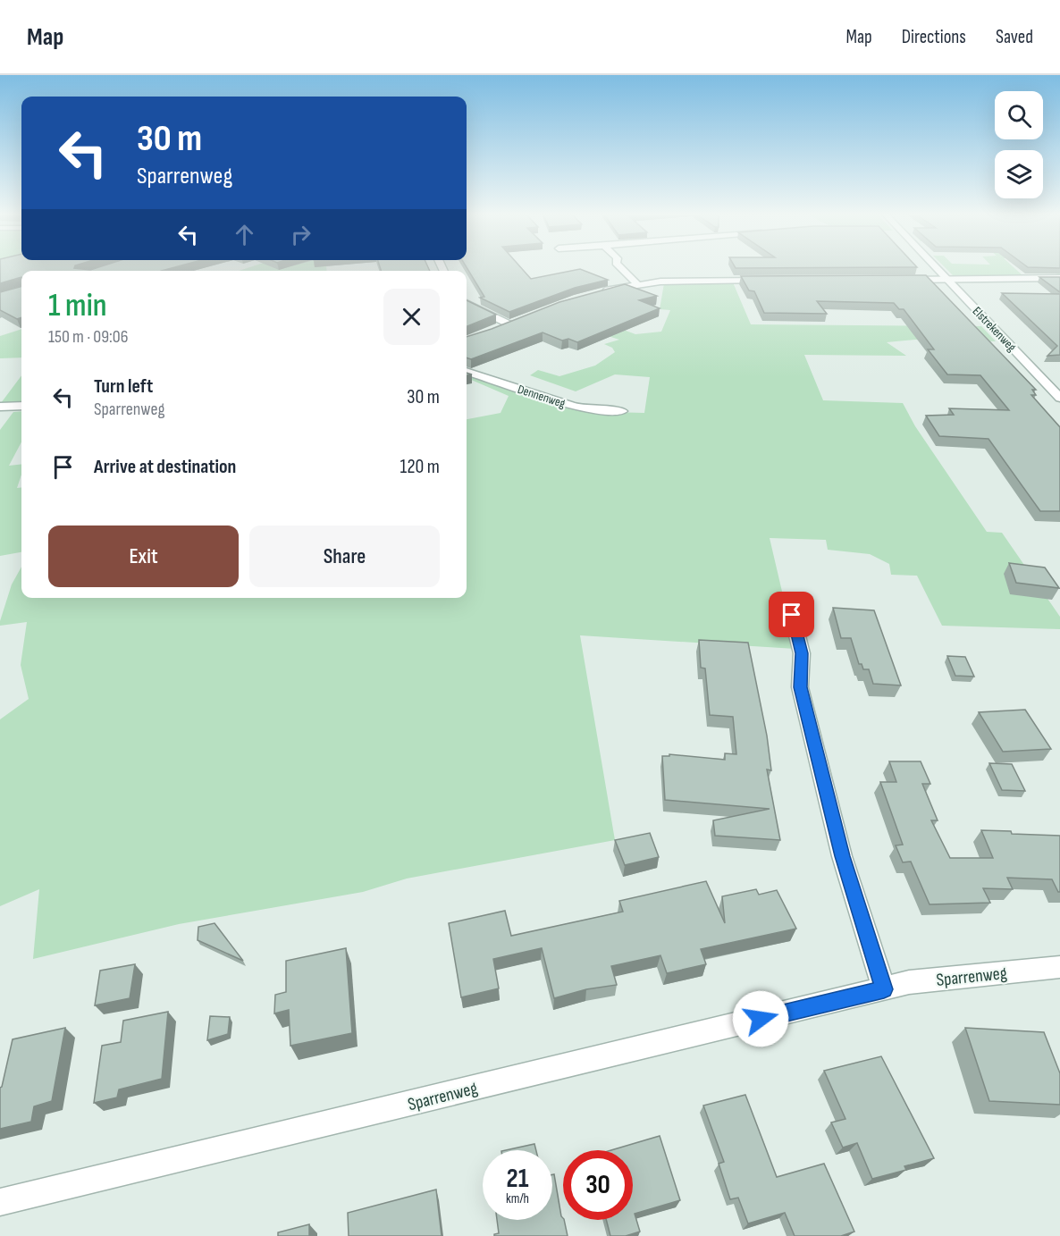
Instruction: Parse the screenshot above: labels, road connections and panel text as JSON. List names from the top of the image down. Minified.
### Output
{"streets":{"street":["Elstrekenweg","Dennenweg","Sparrenweg"]},"page":{"header":"Map","nav":["Map","Directions","Saved"],"turn":["30 m","Sparrenweg"],"heading":["1 min","150 m · 09:06"],"list":[{"name":"Turn left","note":"Sparrenweg","value":"30 m"},{"name":"Arrive at destination","value":"120 m"}],"buttons":["Exit","Share"],"speed":"21 km/h","limit":"30"}}
